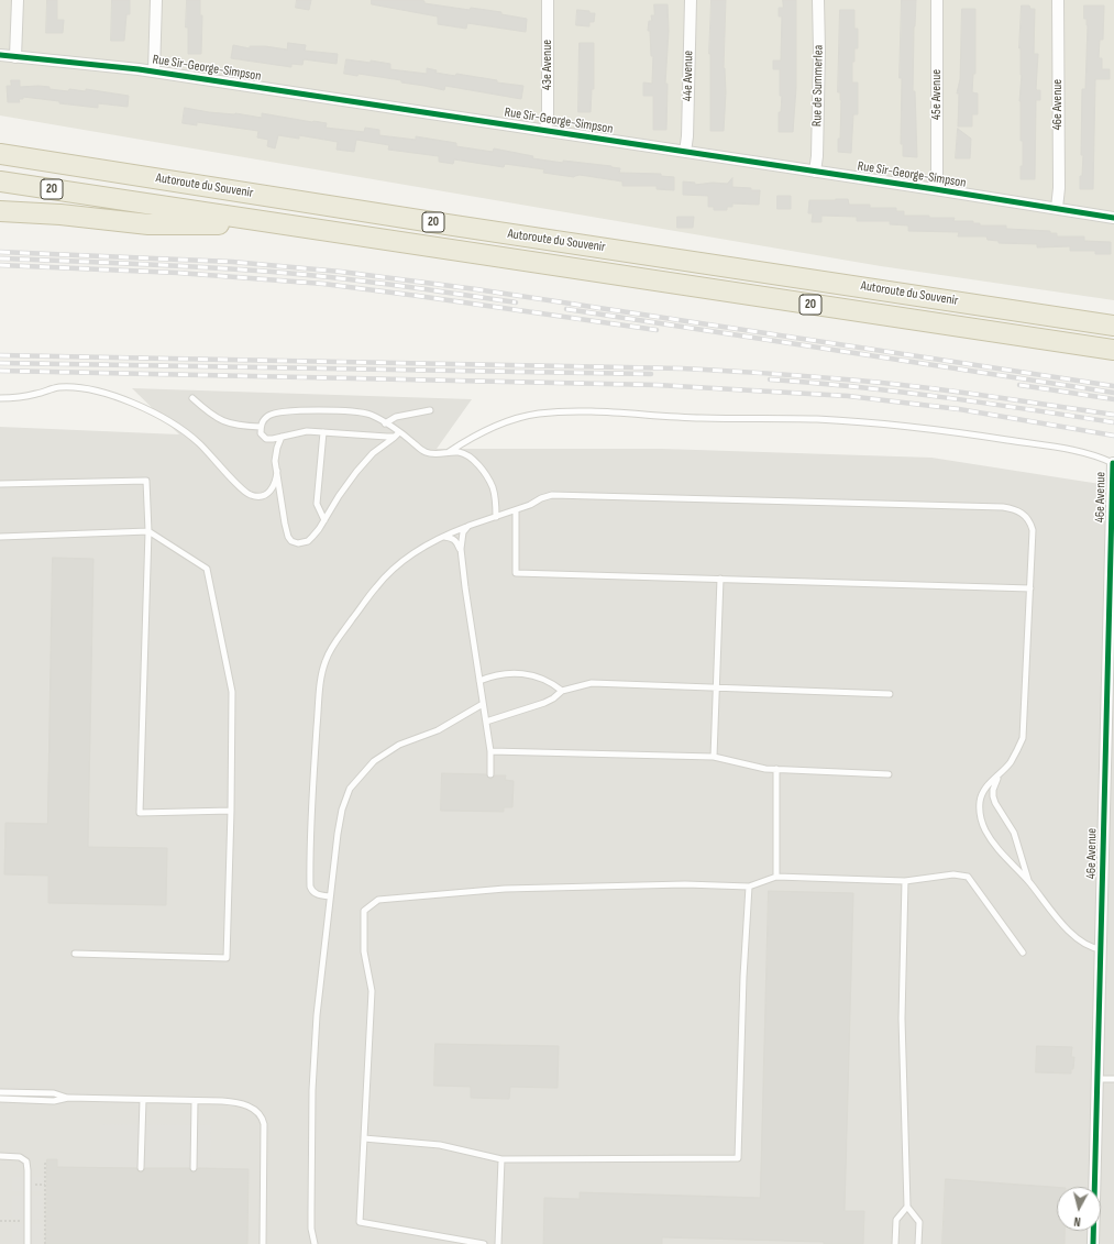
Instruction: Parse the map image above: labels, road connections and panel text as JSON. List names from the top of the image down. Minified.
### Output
{"streets":{"highway":["Autoroute du Souvenir","20"],"street":["43e Avenue","Rue Sir-George-Simpson","44e Avenue","Rue de Summerlea","45e Avenue","46e Avenue"]},"crossings":[["43e Avenue","Rue Sir-George-Simpson"],["Rue Sir-George-Simpson","44e Avenue"],["Rue Sir-George-Simpson","Rue de Summerlea"],["Rue Sir-George-Simpson","45e Avenue"],["Rue Sir-George-Simpson","46e Avenue"]],"north":"bottom"}
